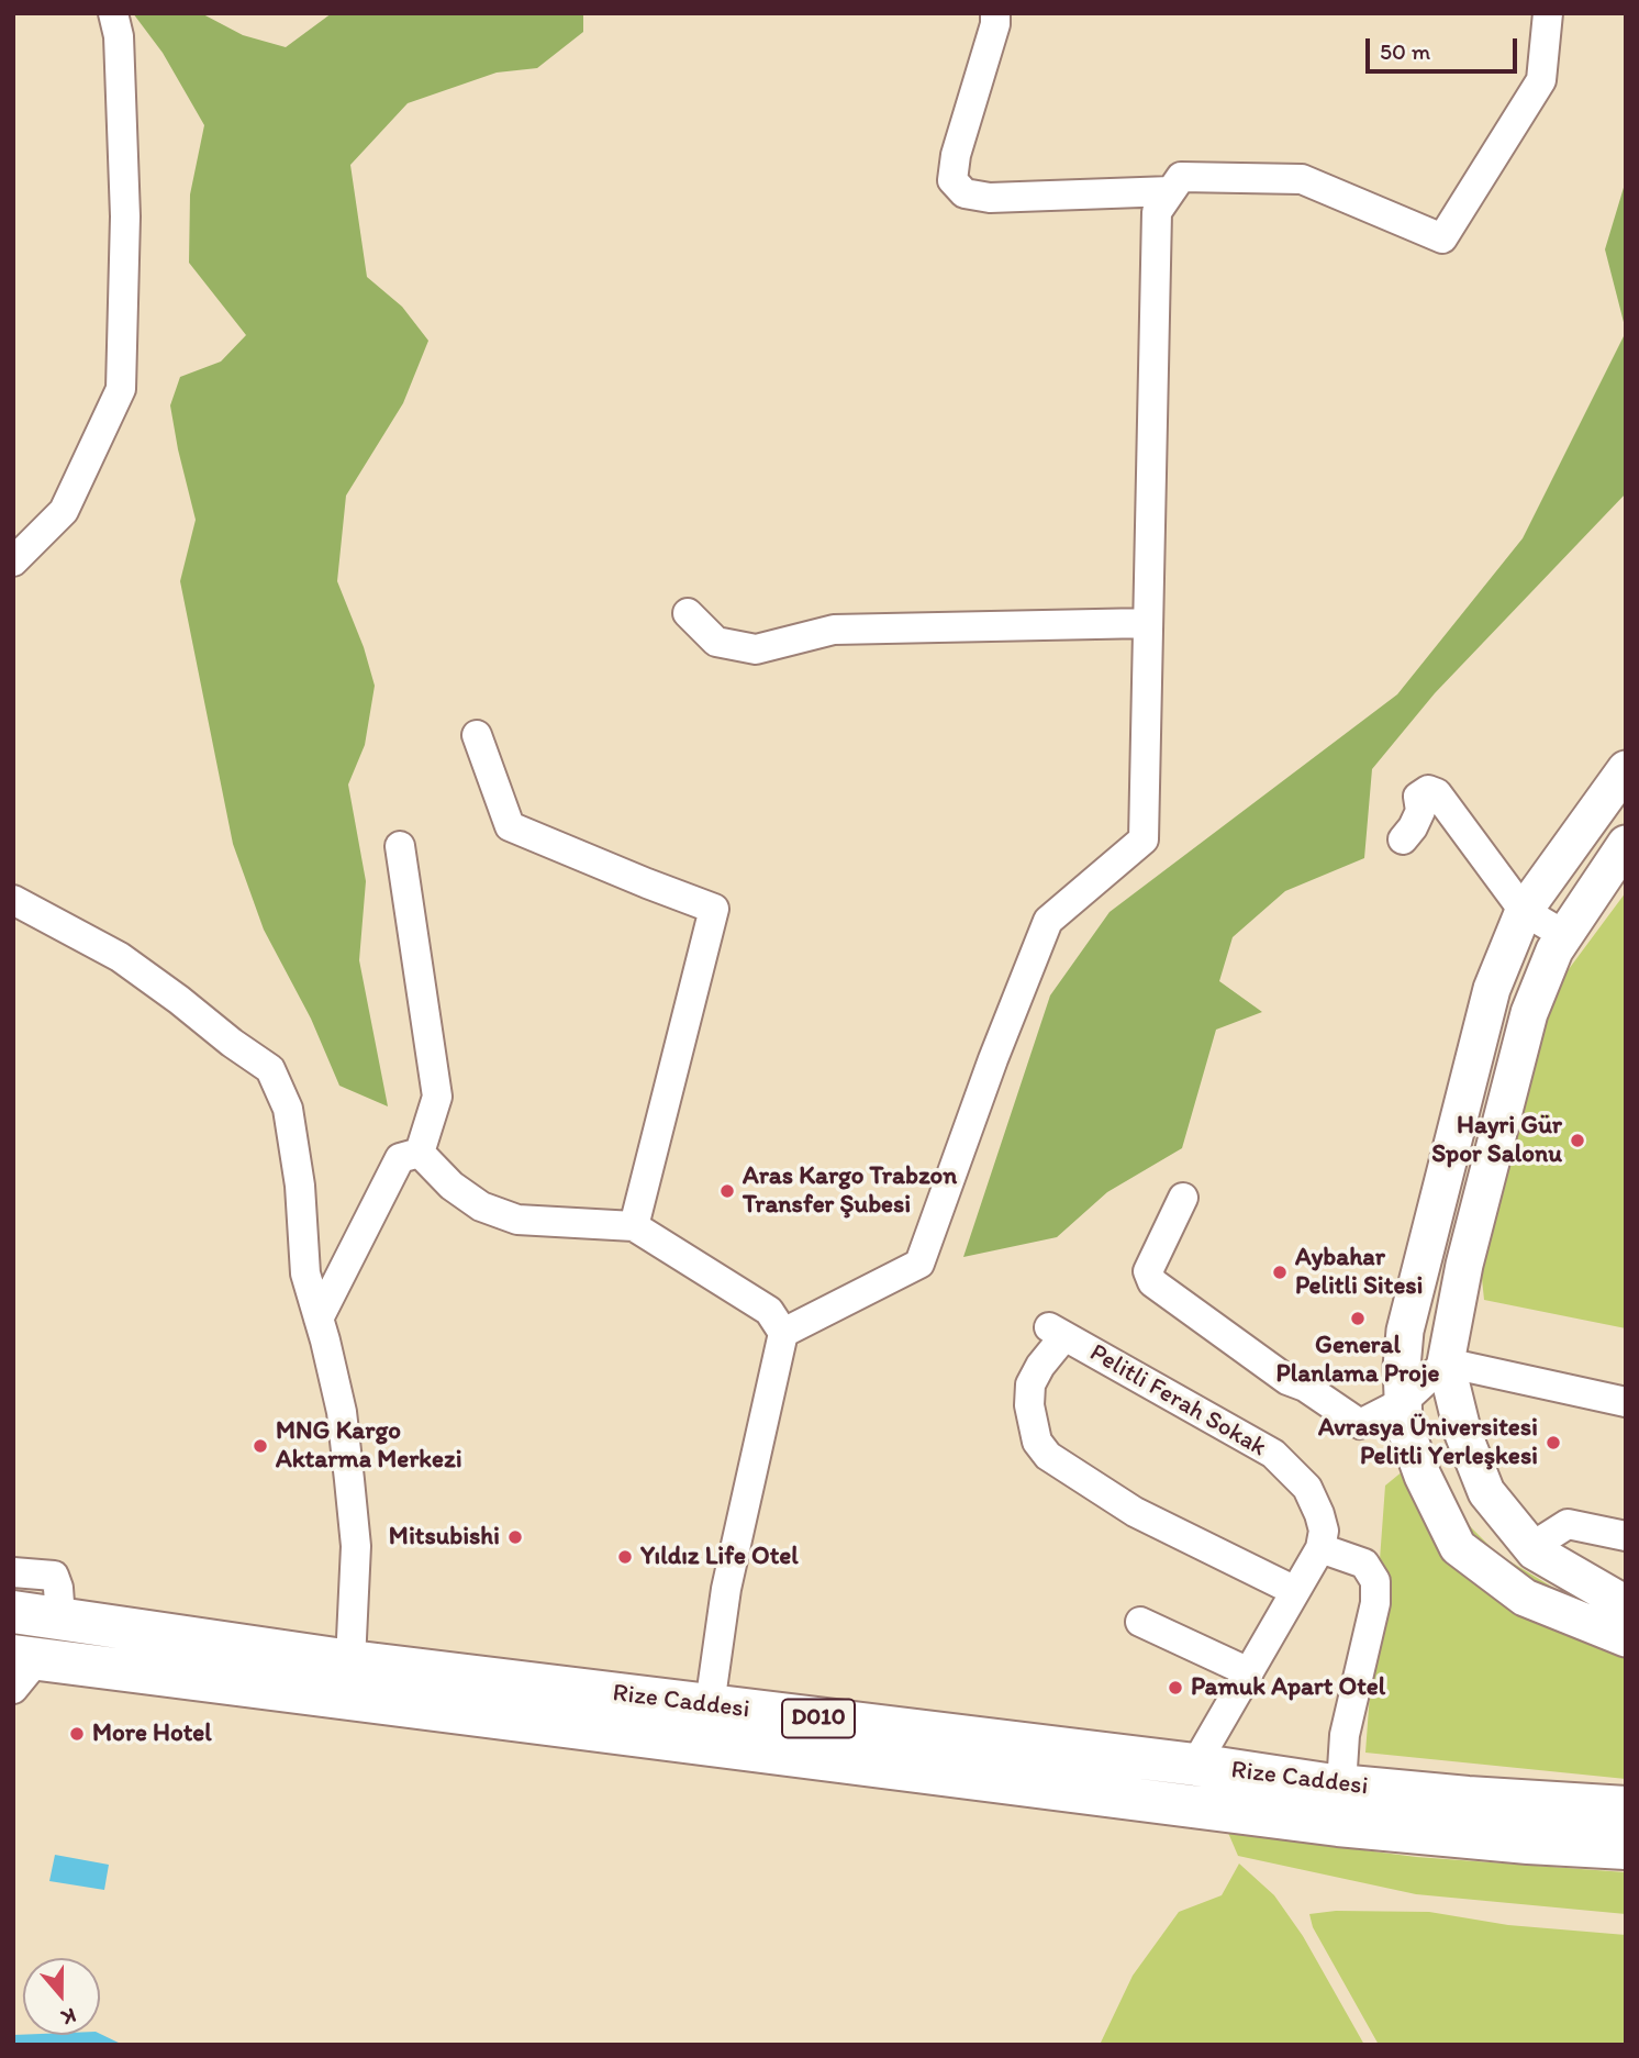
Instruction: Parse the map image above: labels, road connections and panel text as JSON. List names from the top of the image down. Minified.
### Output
{"streets":{"highway":["Rize Caddesi","D010"],"street":["Pelitli Ferah Sokak"]},"places":["Hayri Gür Spor Salonu","Aras Kargo Trabzon Transfer Şubesi","Aybahar Pelitli Sitesi","General Planlama Proje","Avrasya Üniversitesi Pelitli Yerleşkesi","MNG Kargo Aktarma Merkezi","Mitsubishi","Yıldız Life Otel","Pamuk Apart Otel","More Hotel"],"scale_bar":"50 m","north":"bottom"}
